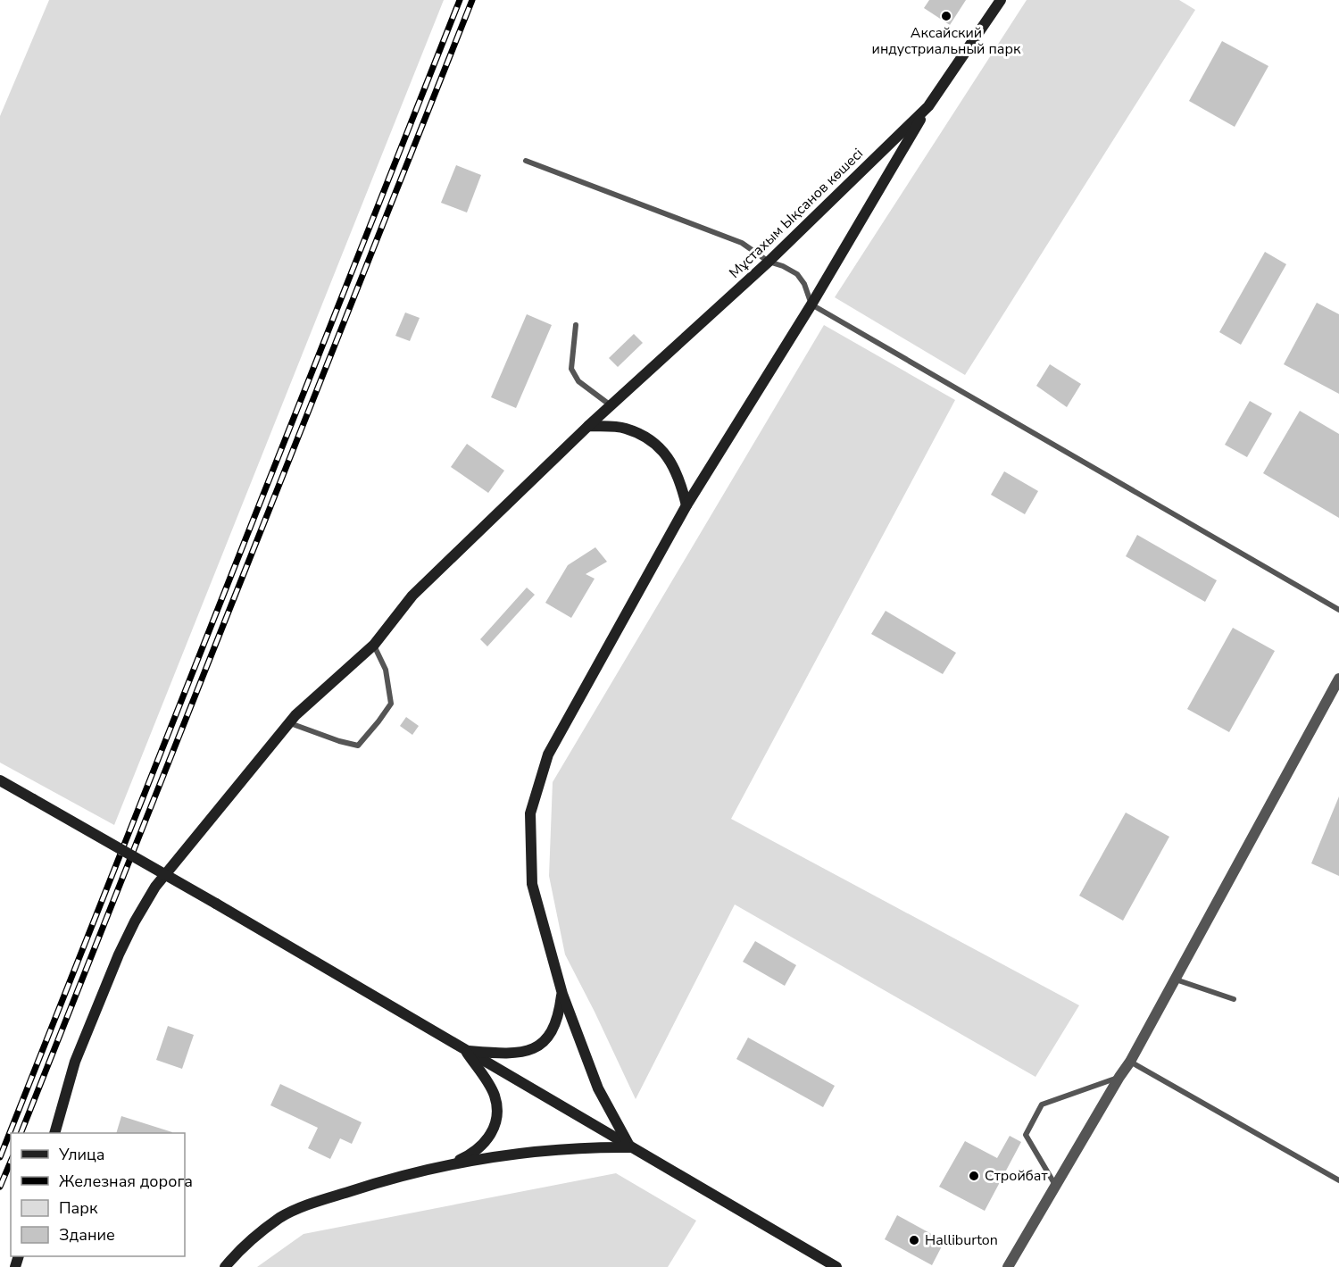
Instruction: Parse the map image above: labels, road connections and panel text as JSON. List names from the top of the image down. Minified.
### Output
{"streets":{"main road":["Мұстахым Ықсанов көшесі"]},"places":["Аксайский индустриальный парк","Стройбат","Halliburton"],"legend":["Улица","Железная дорога","Парк","Здание"]}
